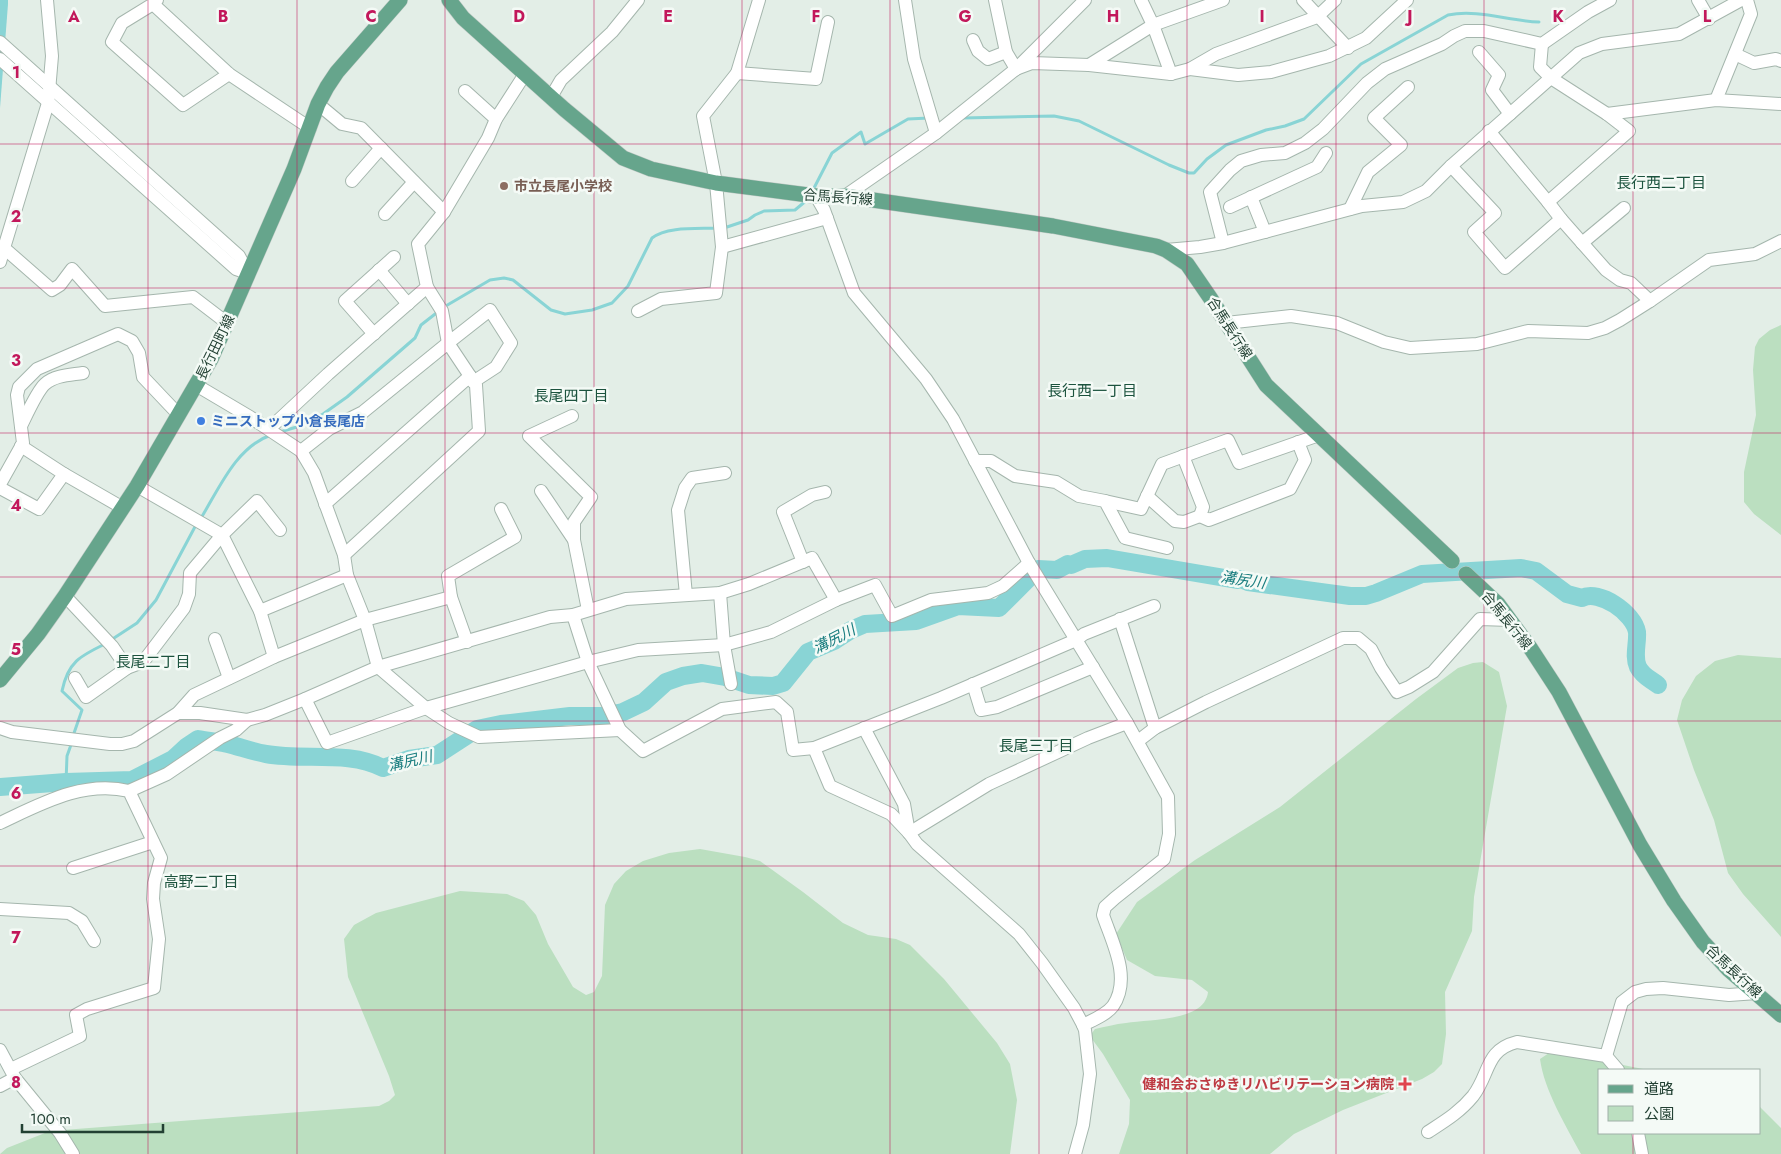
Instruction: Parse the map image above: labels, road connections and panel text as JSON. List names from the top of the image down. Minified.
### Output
{"streets":{"main road":["合馬長行線","長行田町線"]},"districts":["長行西二丁目","長行西一丁目","長尾四丁目","長尾二丁目","長尾三丁目","高野二丁目"],"water":["溝尻川"],"places":{"other":["市立長尾小学校","ミニストップ小倉長尾店"],"health":["健和会おさゆきリハビリテーション病院"]},"legend":["道路","公園"],"scale_bar":"100 m","grid":{"columns":["A","B","C","D","E","F","G","H","I","J","K","L"],"rows":["1","2","3","4","5","6","7","8"]}}
